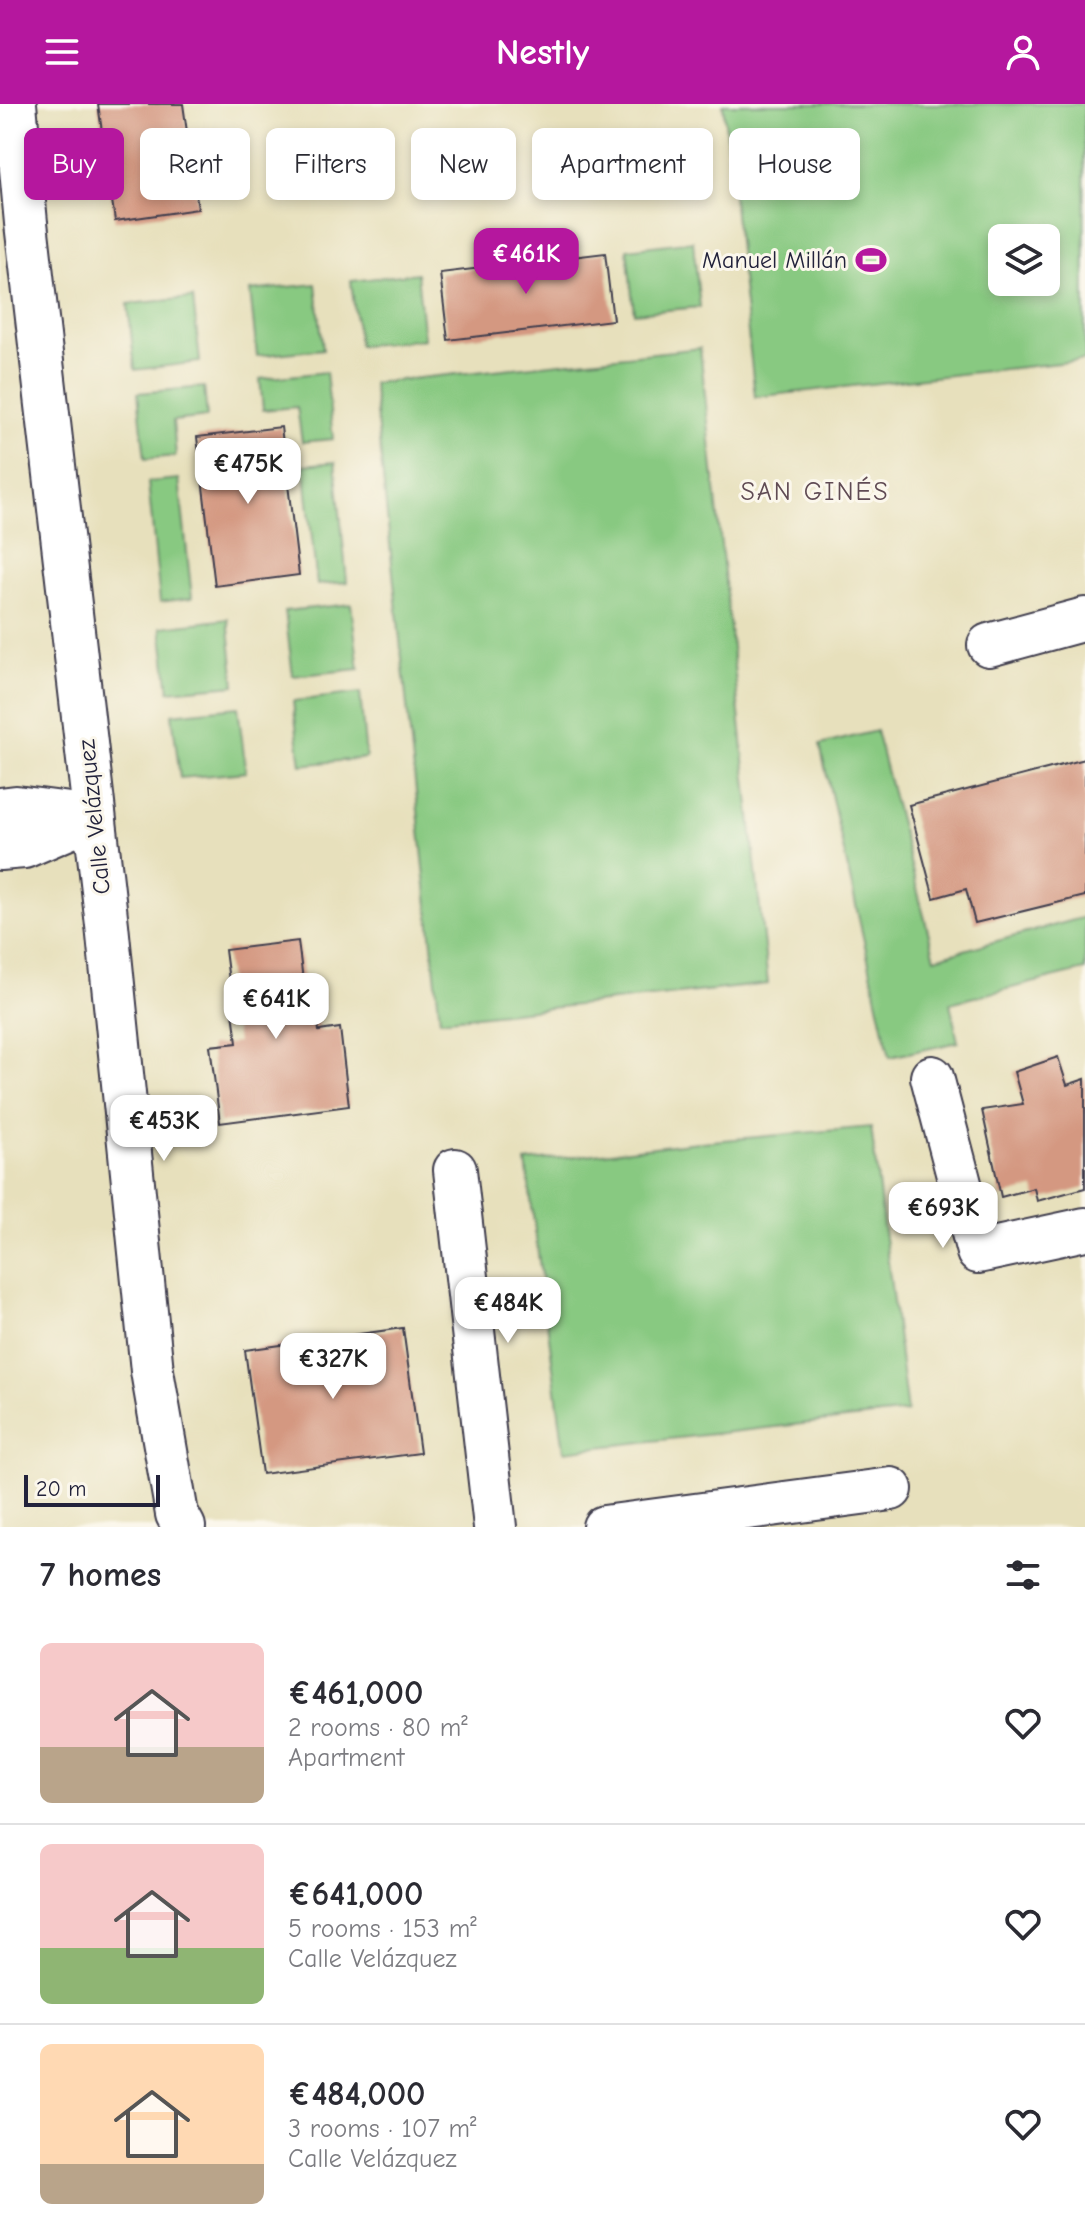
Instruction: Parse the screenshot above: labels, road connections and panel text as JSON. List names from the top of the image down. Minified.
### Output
{"streets":{"street":["Calle Velázquez"]},"districts":["SAN GINÉS"],"places":{"sports":["Manuel Millán"]},"scale_bar":"20 m","page":{"header":"Nestly","chip":["Buy","Rent","Filters","New","Apartment","House"],"price":["€461K","€475K","€641K","€453K","€693K","€484K","€327K"],"scale":"20 m","heading":"7 homes","list":[{"name":"€461,000","note":"2 rooms · 80 m² · Apartment"},{"name":"€641,000","note":"5 rooms · 153 m² · Calle Velázquez"},{"name":"€484,000","note":"3 rooms · 107 m² · Calle Velázquez"}]}}
